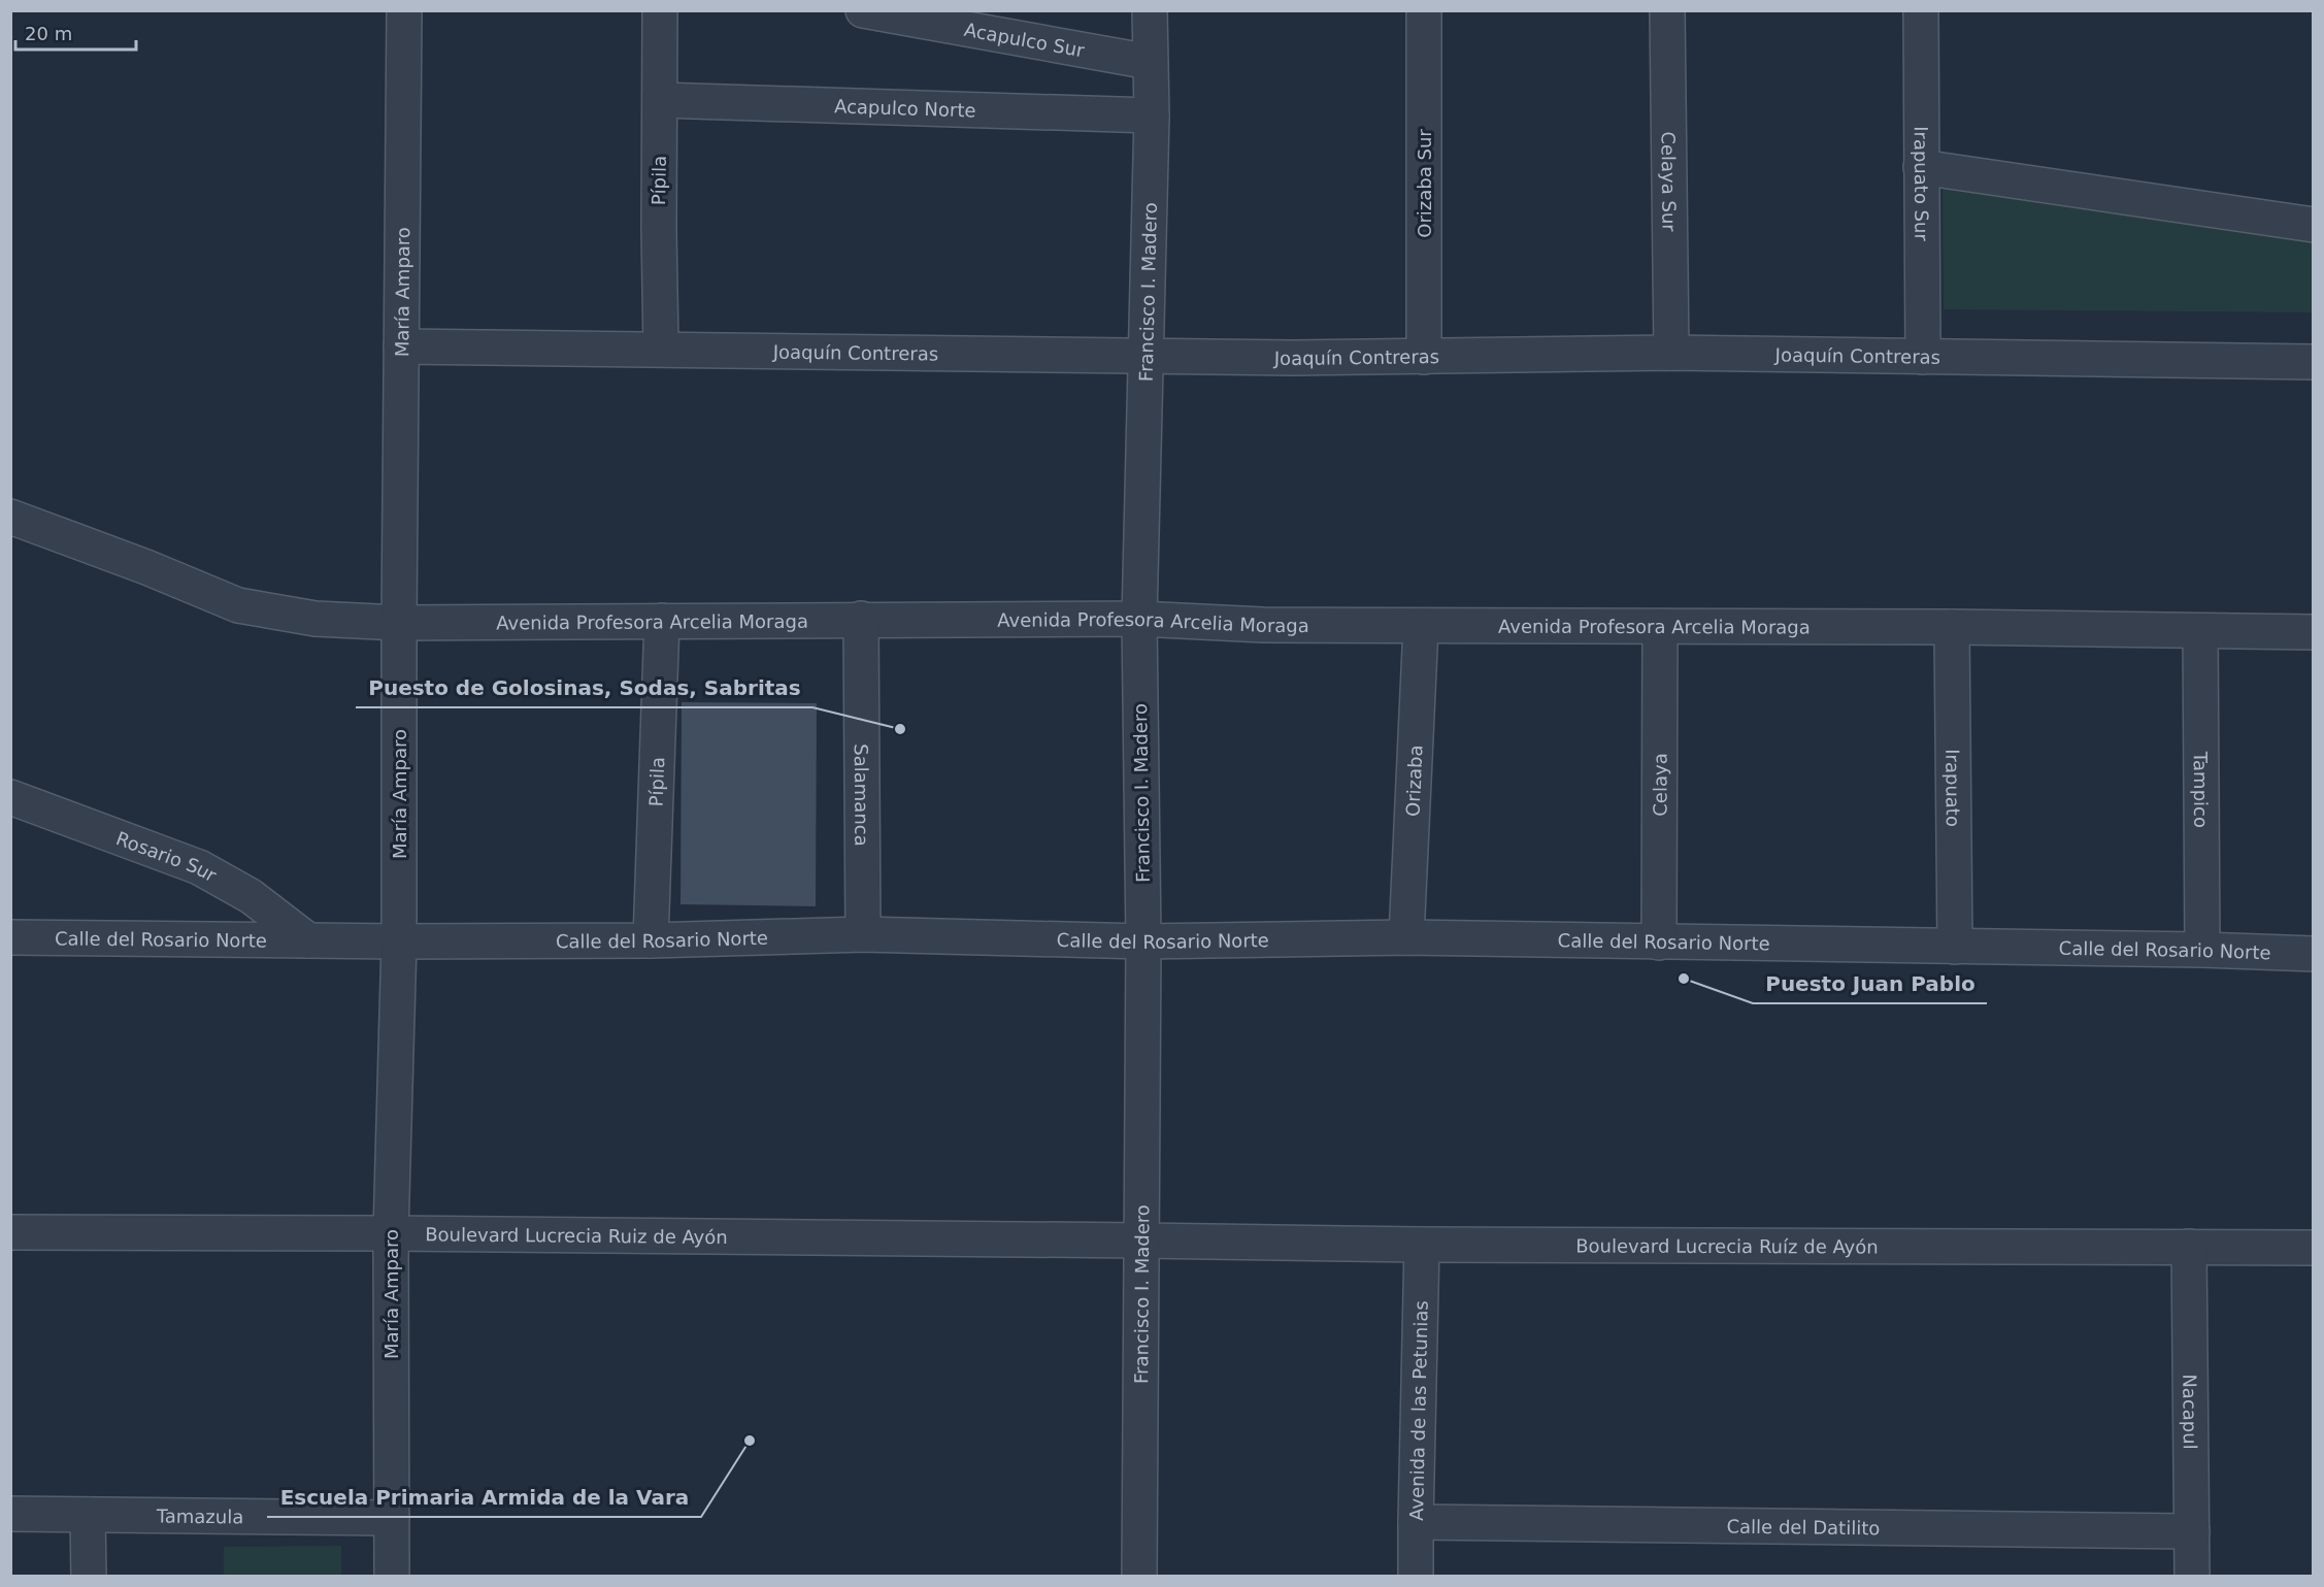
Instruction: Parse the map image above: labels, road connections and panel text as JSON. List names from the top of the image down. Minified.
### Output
{"streets":{"street":["Acapulco Sur","Acapulco Norte","Pípila","Celaya Sur","Orizaba Sur","Irapuato Sur","María Amparo","Francisco I. Madero","Joaquín Contreras","Avenida Profesora Arcelia Moraga","Orizaba","Celaya","Irapuato","Tampico","Salamanca","Rosario Sur","Calle del Rosario Norte","Boulevard Lucrecia Ruiz de Ayón","Boulevard Lucrecia Ruíz de Ayón","Avenida de las Petunias","Nacapul","Tamazula","Calle del Datilito"]},"crossings":[["Acapulco Sur","Francisco I. Madero"],["Acapulco Norte","Pípila"],["Acapulco Norte","Francisco I. Madero"],["Pípila","Joaquín Contreras"],["Pípila","Avenida Profesora Arcelia Moraga"],["Pípila","Calle del Rosario Norte"],["Celaya Sur","Joaquín Contreras"],["Orizaba Sur","Joaquín Contreras"],["Irapuato Sur","Joaquín Contreras"],["María Amparo","Joaquín Contreras"],["María Amparo","Avenida Profesora Arcelia Moraga"],["María Amparo","Calle del Rosario Norte"],["María Amparo","Boulevard Lucrecia Ruiz de Ayón"],["María Amparo","Tamazula"],["Francisco I. Madero","Joaquín Contreras"],["Francisco I. Madero","Avenida Profesora Arcelia Moraga"],["Francisco I. Madero","Calle del Rosario Norte"],["Francisco I. Madero","Boulevard Lucrecia Ruiz de Ayón"],["Francisco I. Madero","Boulevard Lucrecia Ruíz de Ayón"],["Avenida Profesora Arcelia Moraga","Orizaba"],["Avenida Profesora Arcelia Moraga","Celaya"],["Avenida Profesora Arcelia Moraga","Irapuato"],["Avenida Profesora Arcelia Moraga","Tampico"],["Avenida Profesora Arcelia Moraga","Salamanca"],["Orizaba","Calle del Rosario Norte"],["Celaya","Calle del Rosario Norte"],["Irapuato","Calle del Rosario Norte"],["Tampico","Calle del Rosario Norte"],["Salamanca","Calle del Rosario Norte"],["Rosario Sur","Calle del Rosario Norte"],["Boulevard Lucrecia Ruiz de Ayón","Boulevard Lucrecia Ruíz de Ayón"],["Boulevard Lucrecia Ruíz de Ayón","Avenida de las Petunias"],["Boulevard Lucrecia Ruíz de Ayón","Nacapul"],["Avenida de las Petunias","Calle del Datilito"],["Nacapul","Calle del Datilito"]],"places":["Puesto de Golosinas, Sodas, Sabritas","Puesto Juan Pablo","Escuela Primaria Armida de la Vara"],"scale_bar":"20 m"}
